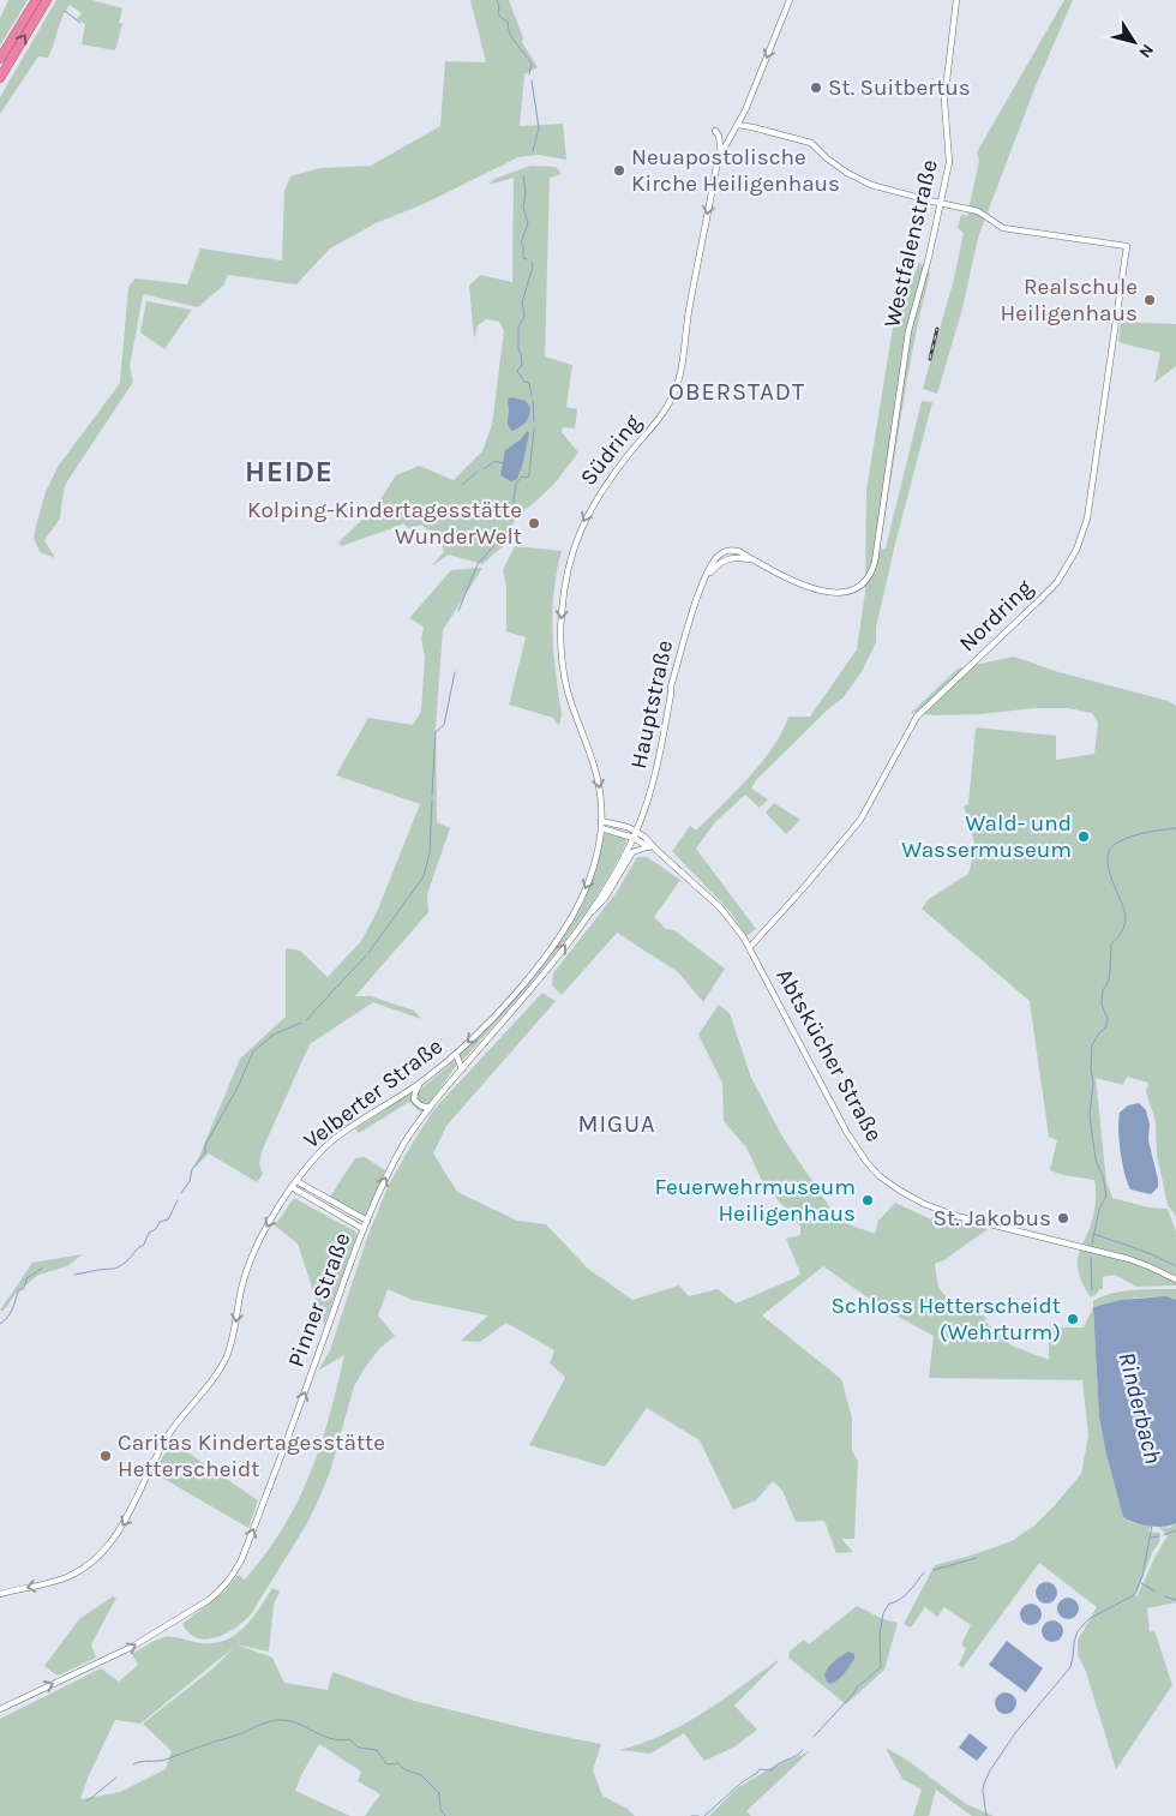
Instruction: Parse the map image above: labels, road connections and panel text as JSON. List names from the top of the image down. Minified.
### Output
{"streets":{"street":["Westfalenstraße","Südring","Nordring","Hauptstraße","Abtskücher Straße","Velberter Straße","Pinner Straße"]},"crossings":[["Westfalenstraße","Nordring"],["Westfalenstraße","Hauptstraße"],["Südring","Abtskücher Straße"],["Südring","Velberter Straße"],["Nordring","Abtskücher Straße"],["Hauptstraße","Abtskücher Straße"],["Hauptstraße","Pinner Straße"],["Abtskücher Straße","Velberter Straße"],["Abtskücher Straße","Pinner Straße"]],"one_way":["Südring","Velberter Straße","Pinner Straße"],"districts":["OBERSTADT","HEIDE","MIGUA"],"water":["Rinderbach"],"places":["St. Suitbertus","Neuapostolische Kirche Heiligenhaus","Realschule Heiligenhaus","Kolping-Kindertagesstätte WunderWelt","Wald- und Wassermuseum","Feuerwehrmuseum Heiligenhaus","St. Jakobus","Schloss Hetterscheidt (Wehrturm)","Caritas Kindertagesstätte Hetterscheidt"],"north":"bottom right"}
